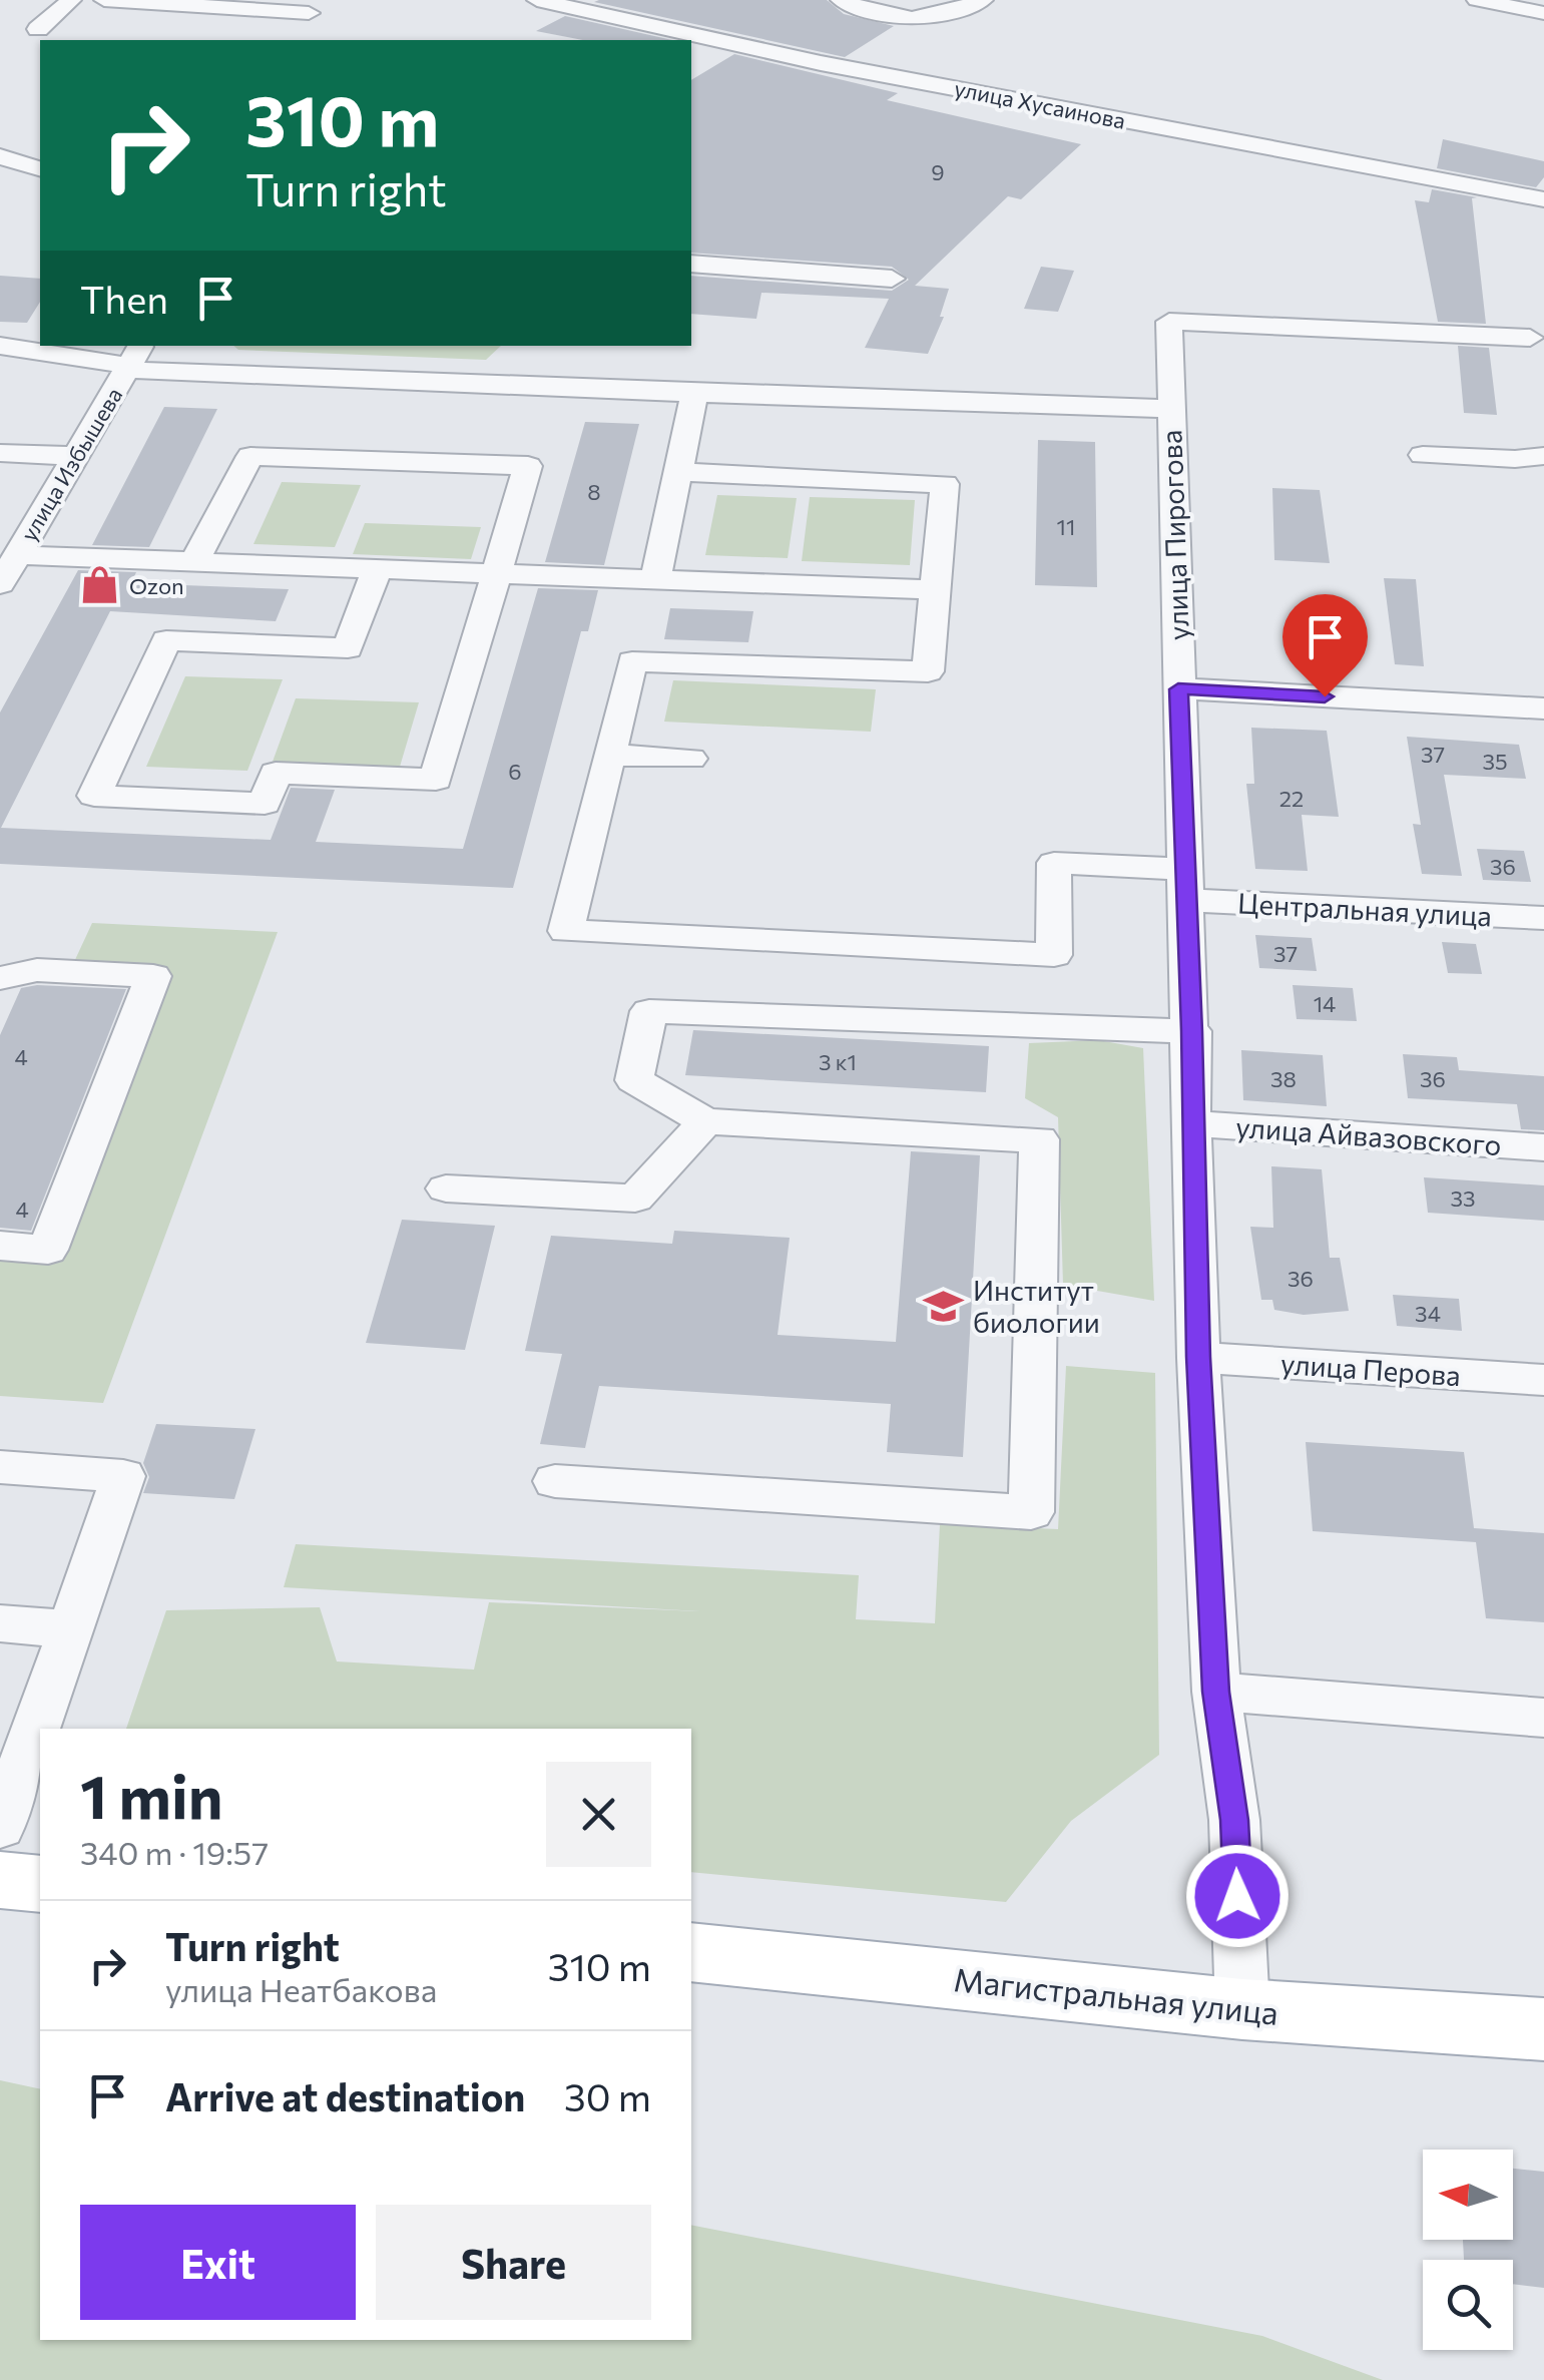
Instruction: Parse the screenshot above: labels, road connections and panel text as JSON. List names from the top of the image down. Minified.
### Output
{"streets":{"main road":["Магистральная улица"],"street":["улица Хусаинова","улица Избышева","улица Пирогова","Центральная улица","улица Айвазовского","улица Перова"]},"crossings":[["улица Пирогова","Центральная улица"],["улица Пирогова","улица Айвазовского"],["улица Пирогова","улица Перова"],["улица Пирогова","Магистральная улица"]],"places":{"shop":["Ozon"],"school or university":["Институт биологии"]},"house_numbers":["9","8","11","37","35","6","22","36","37","14","4","3 к1","38","36","33","4","36","34"],"north":"left","page":{"turn":["310 m","Turn right"],"then":"Then","heading":["1 min","340 m · 19:57"],"list":[{"name":"Turn right","note":"улица Неатбакова","value":"310 m"},{"name":"Arrive at destination","value":"30 m"}],"buttons":["Exit","Share"]}}
